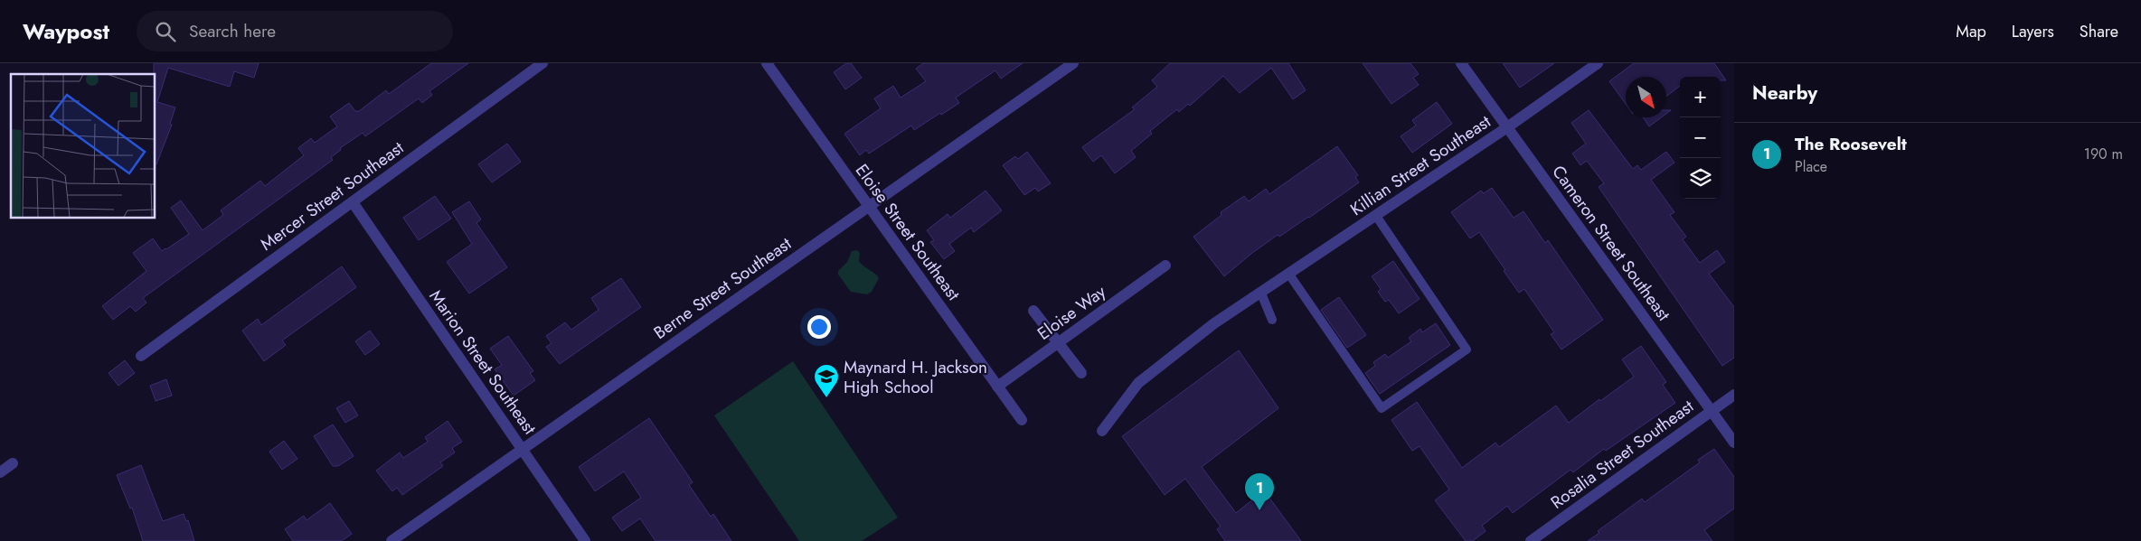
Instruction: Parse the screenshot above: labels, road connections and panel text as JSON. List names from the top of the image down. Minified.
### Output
{"streets":{"street":["Killian Street Southeast","Mercer Street Southeast","Eloise Street Southeast","Cameron Street Southeast","Berne Street Southeast","Eloise Way","Marion Street Southeast","Rosalia Street Southeast"]},"crossings":[["Killian Street Southeast","Cameron Street Southeast"],["Mercer Street Southeast","Marion Street Southeast"],["Eloise Street Southeast","Berne Street Southeast"],["Eloise Street Southeast","Eloise Way"],["Cameron Street Southeast","Rosalia Street Southeast"],["Berne Street Southeast","Marion Street Southeast"]],"places":{"school or university":["Maynard H. Jackson High School"]},"north":"bottom right","page":{"header":"Waypost","search":"Search here","nav":["Map","Layers","Share"],"heading":"Nearby","map_buttons":["+","−"],"list":[{"mark":"1","name":"The Roosevelt","note":"Place","value":"190 m"}],"pins":"1"}}
